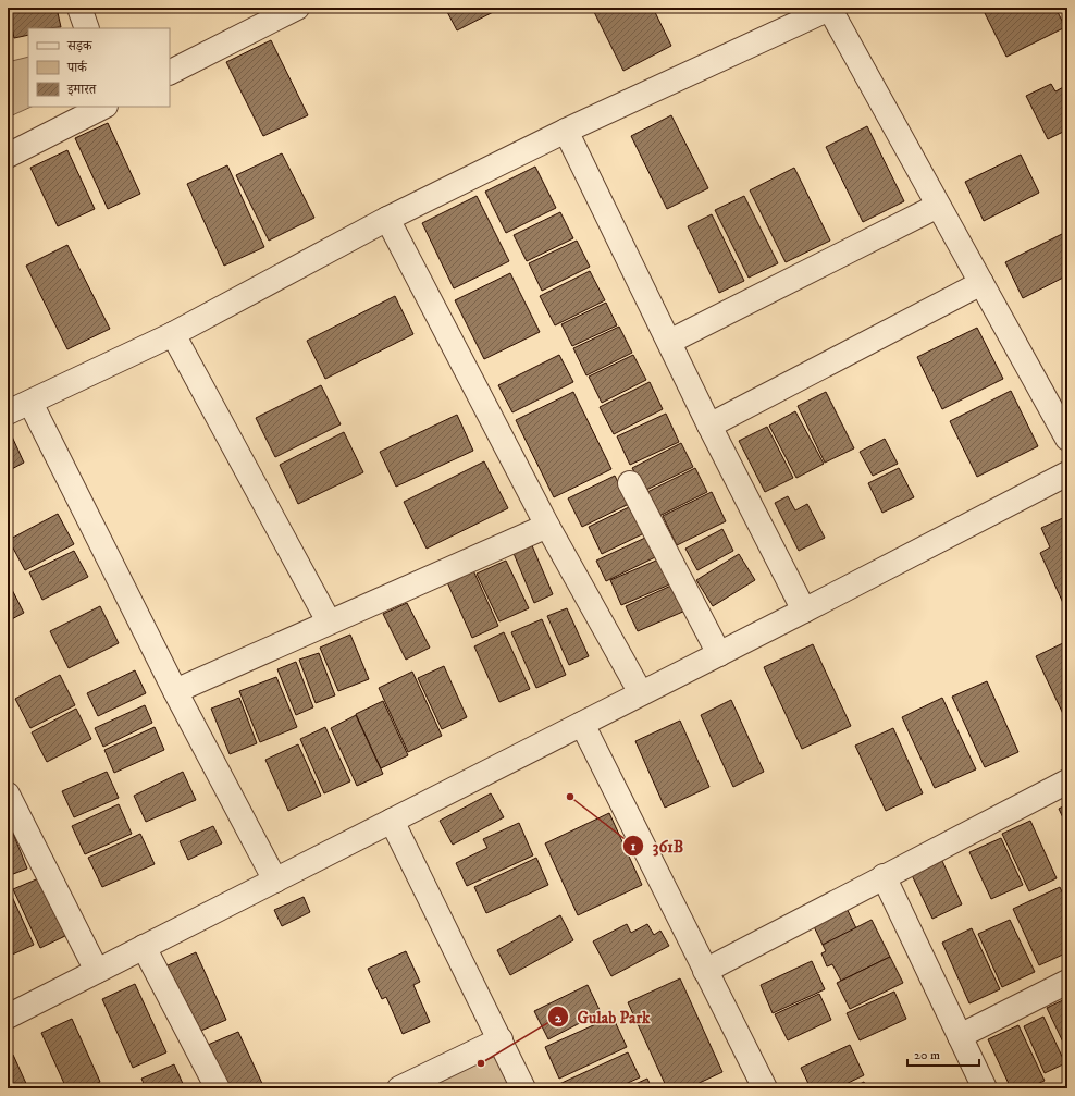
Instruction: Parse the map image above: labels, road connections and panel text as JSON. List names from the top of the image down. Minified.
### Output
{"places":["361B","Gulab Park"],"legend":["सड़क","पार्क","इमारत"],"scale_bar":"20 m"}
